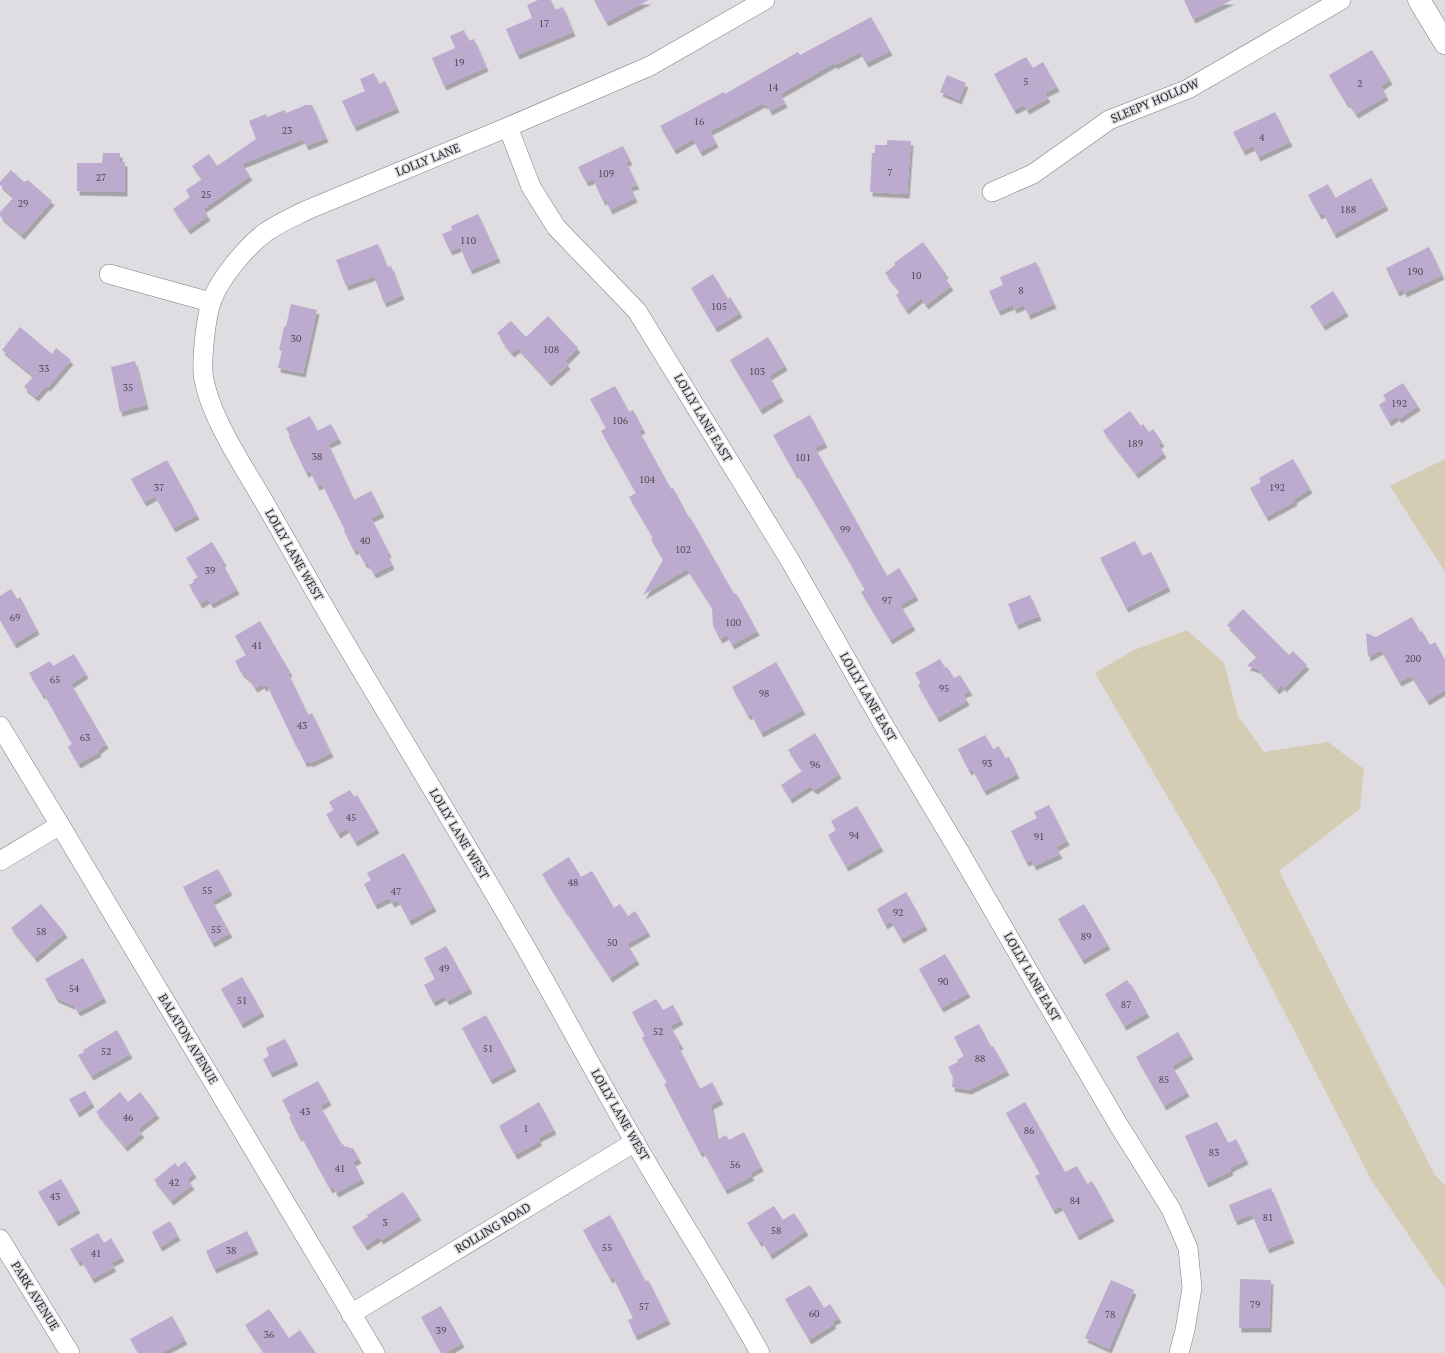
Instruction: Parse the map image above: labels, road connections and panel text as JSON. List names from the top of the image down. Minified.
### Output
{"streets":{"street":["SLEEPY HOLLOW","LOLLY LANE","LOLLY LANE EAST","LOLLY LANE WEST","BALATON AVENUE","ROLLING ROAD","PARK AVENUE"]},"crossings":[["LOLLY LANE","LOLLY LANE EAST"],["LOLLY LANE","LOLLY LANE WEST"],["LOLLY LANE WEST","ROLLING ROAD"],["BALATON AVENUE","ROLLING ROAD"]],"house_numbers":["17","19","5","2","14","16","23","4","7","109","27","25","29","188","110","190","10","8","105","30","108","33","103","35","192","106","189","38","101","104","37","192","99","40","102","39","97","69","100","41","200","65","95","98","43","63","93","96","45","94","91","48","55","47","92","55","58","89","50","49","90","54","51","87","52","51","52","88","85","43","46","1","86","83","56","41","42","43","84","81","3","58","55","38","41","79","57","60","78","39","36"]}
